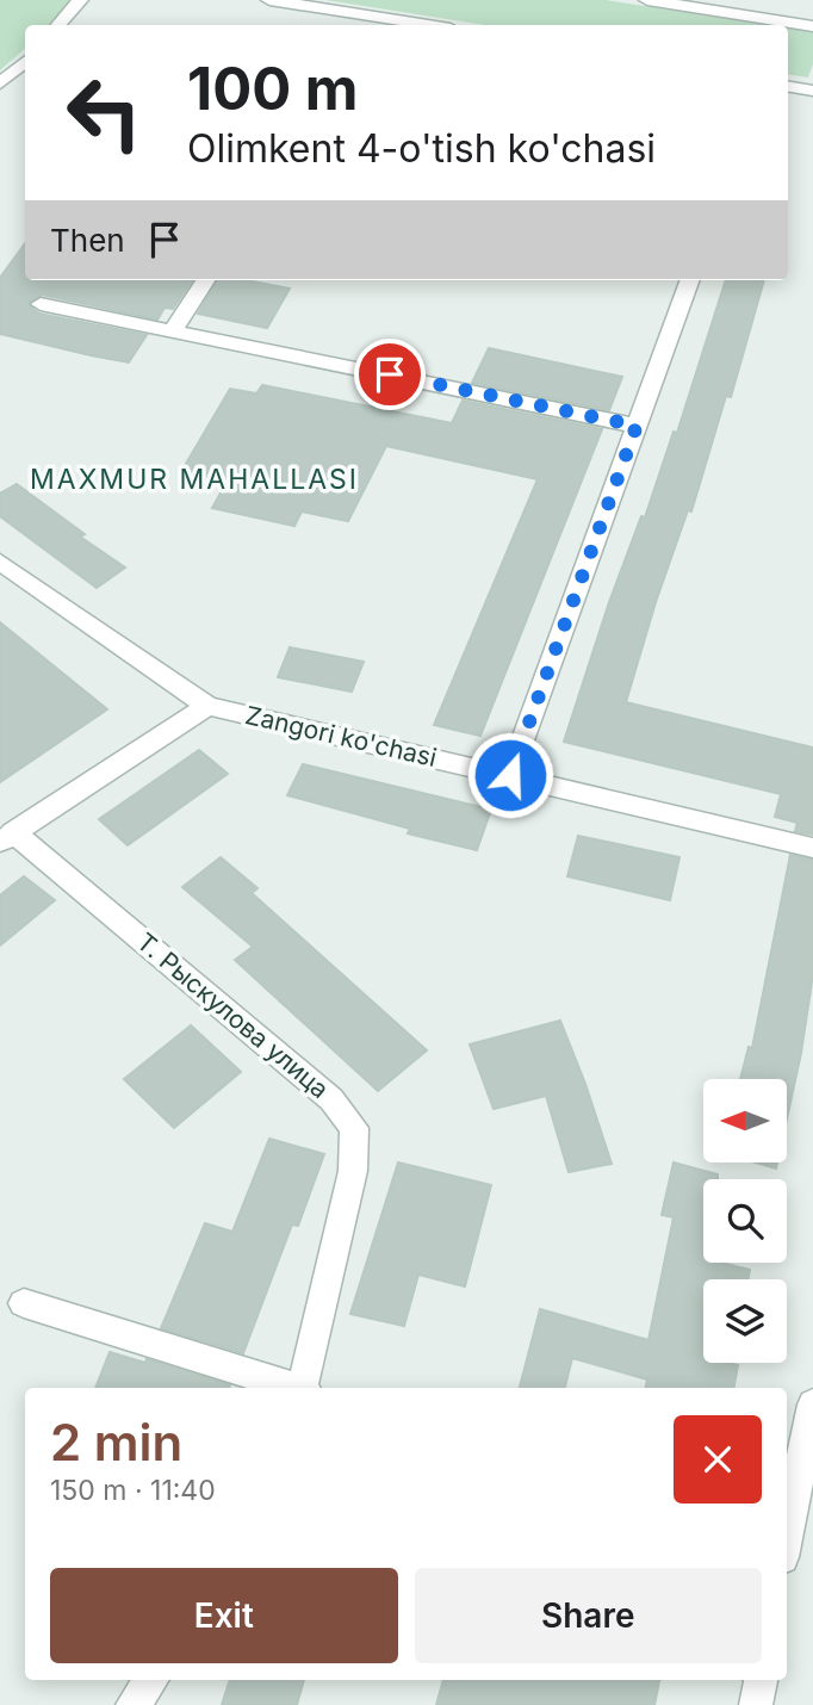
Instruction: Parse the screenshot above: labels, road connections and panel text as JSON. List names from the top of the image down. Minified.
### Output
{"streets":{"street":["Zangori ko'chasi","Т. Рыскулова улица"]},"districts":["MAXMUR MAHALLASI"],"north":"left","page":{"turn":["100 m","Olimkent 4-o'tish ko'chasi"],"then":"Then","heading":["2 min","150 m · 11:40"],"buttons":["Exit","Share"]}}
